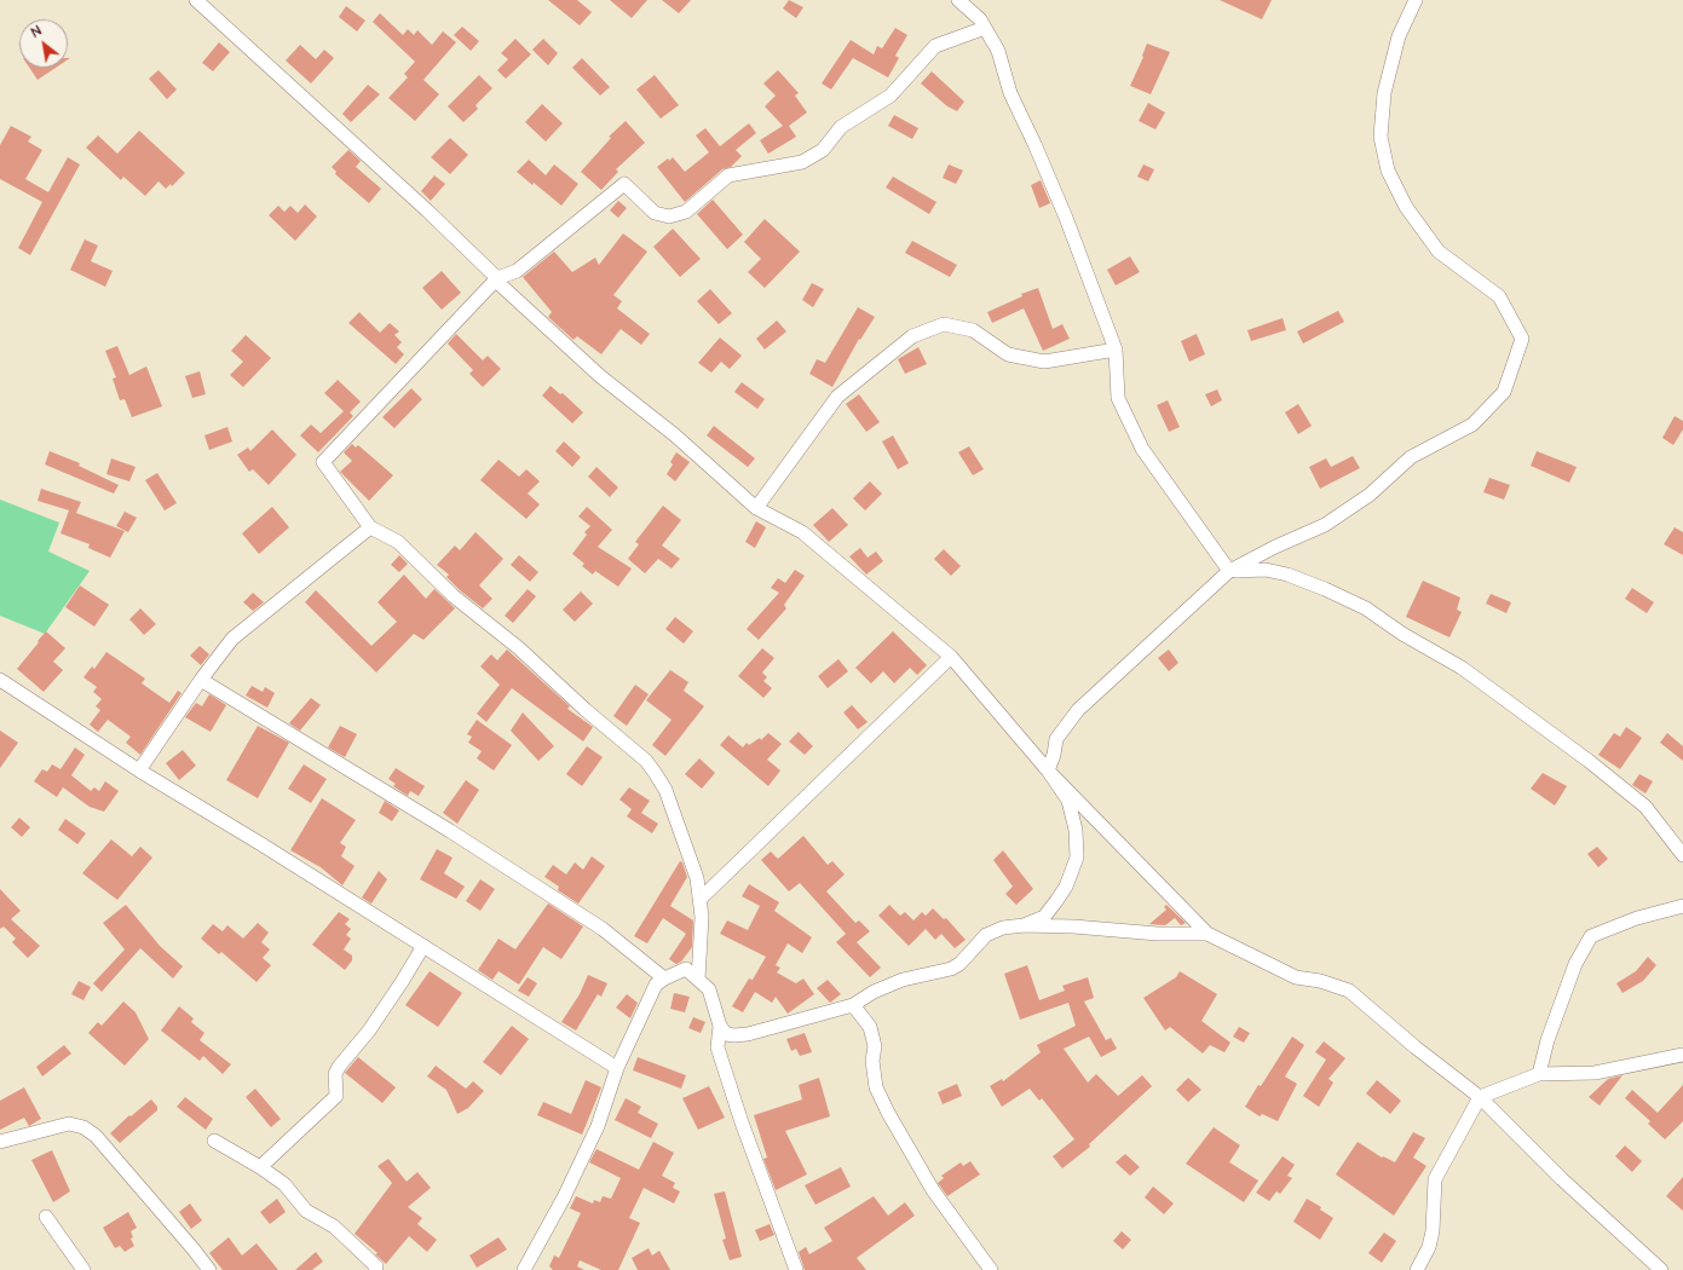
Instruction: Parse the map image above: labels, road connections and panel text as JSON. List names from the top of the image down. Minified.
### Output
{"north":"top left"}
